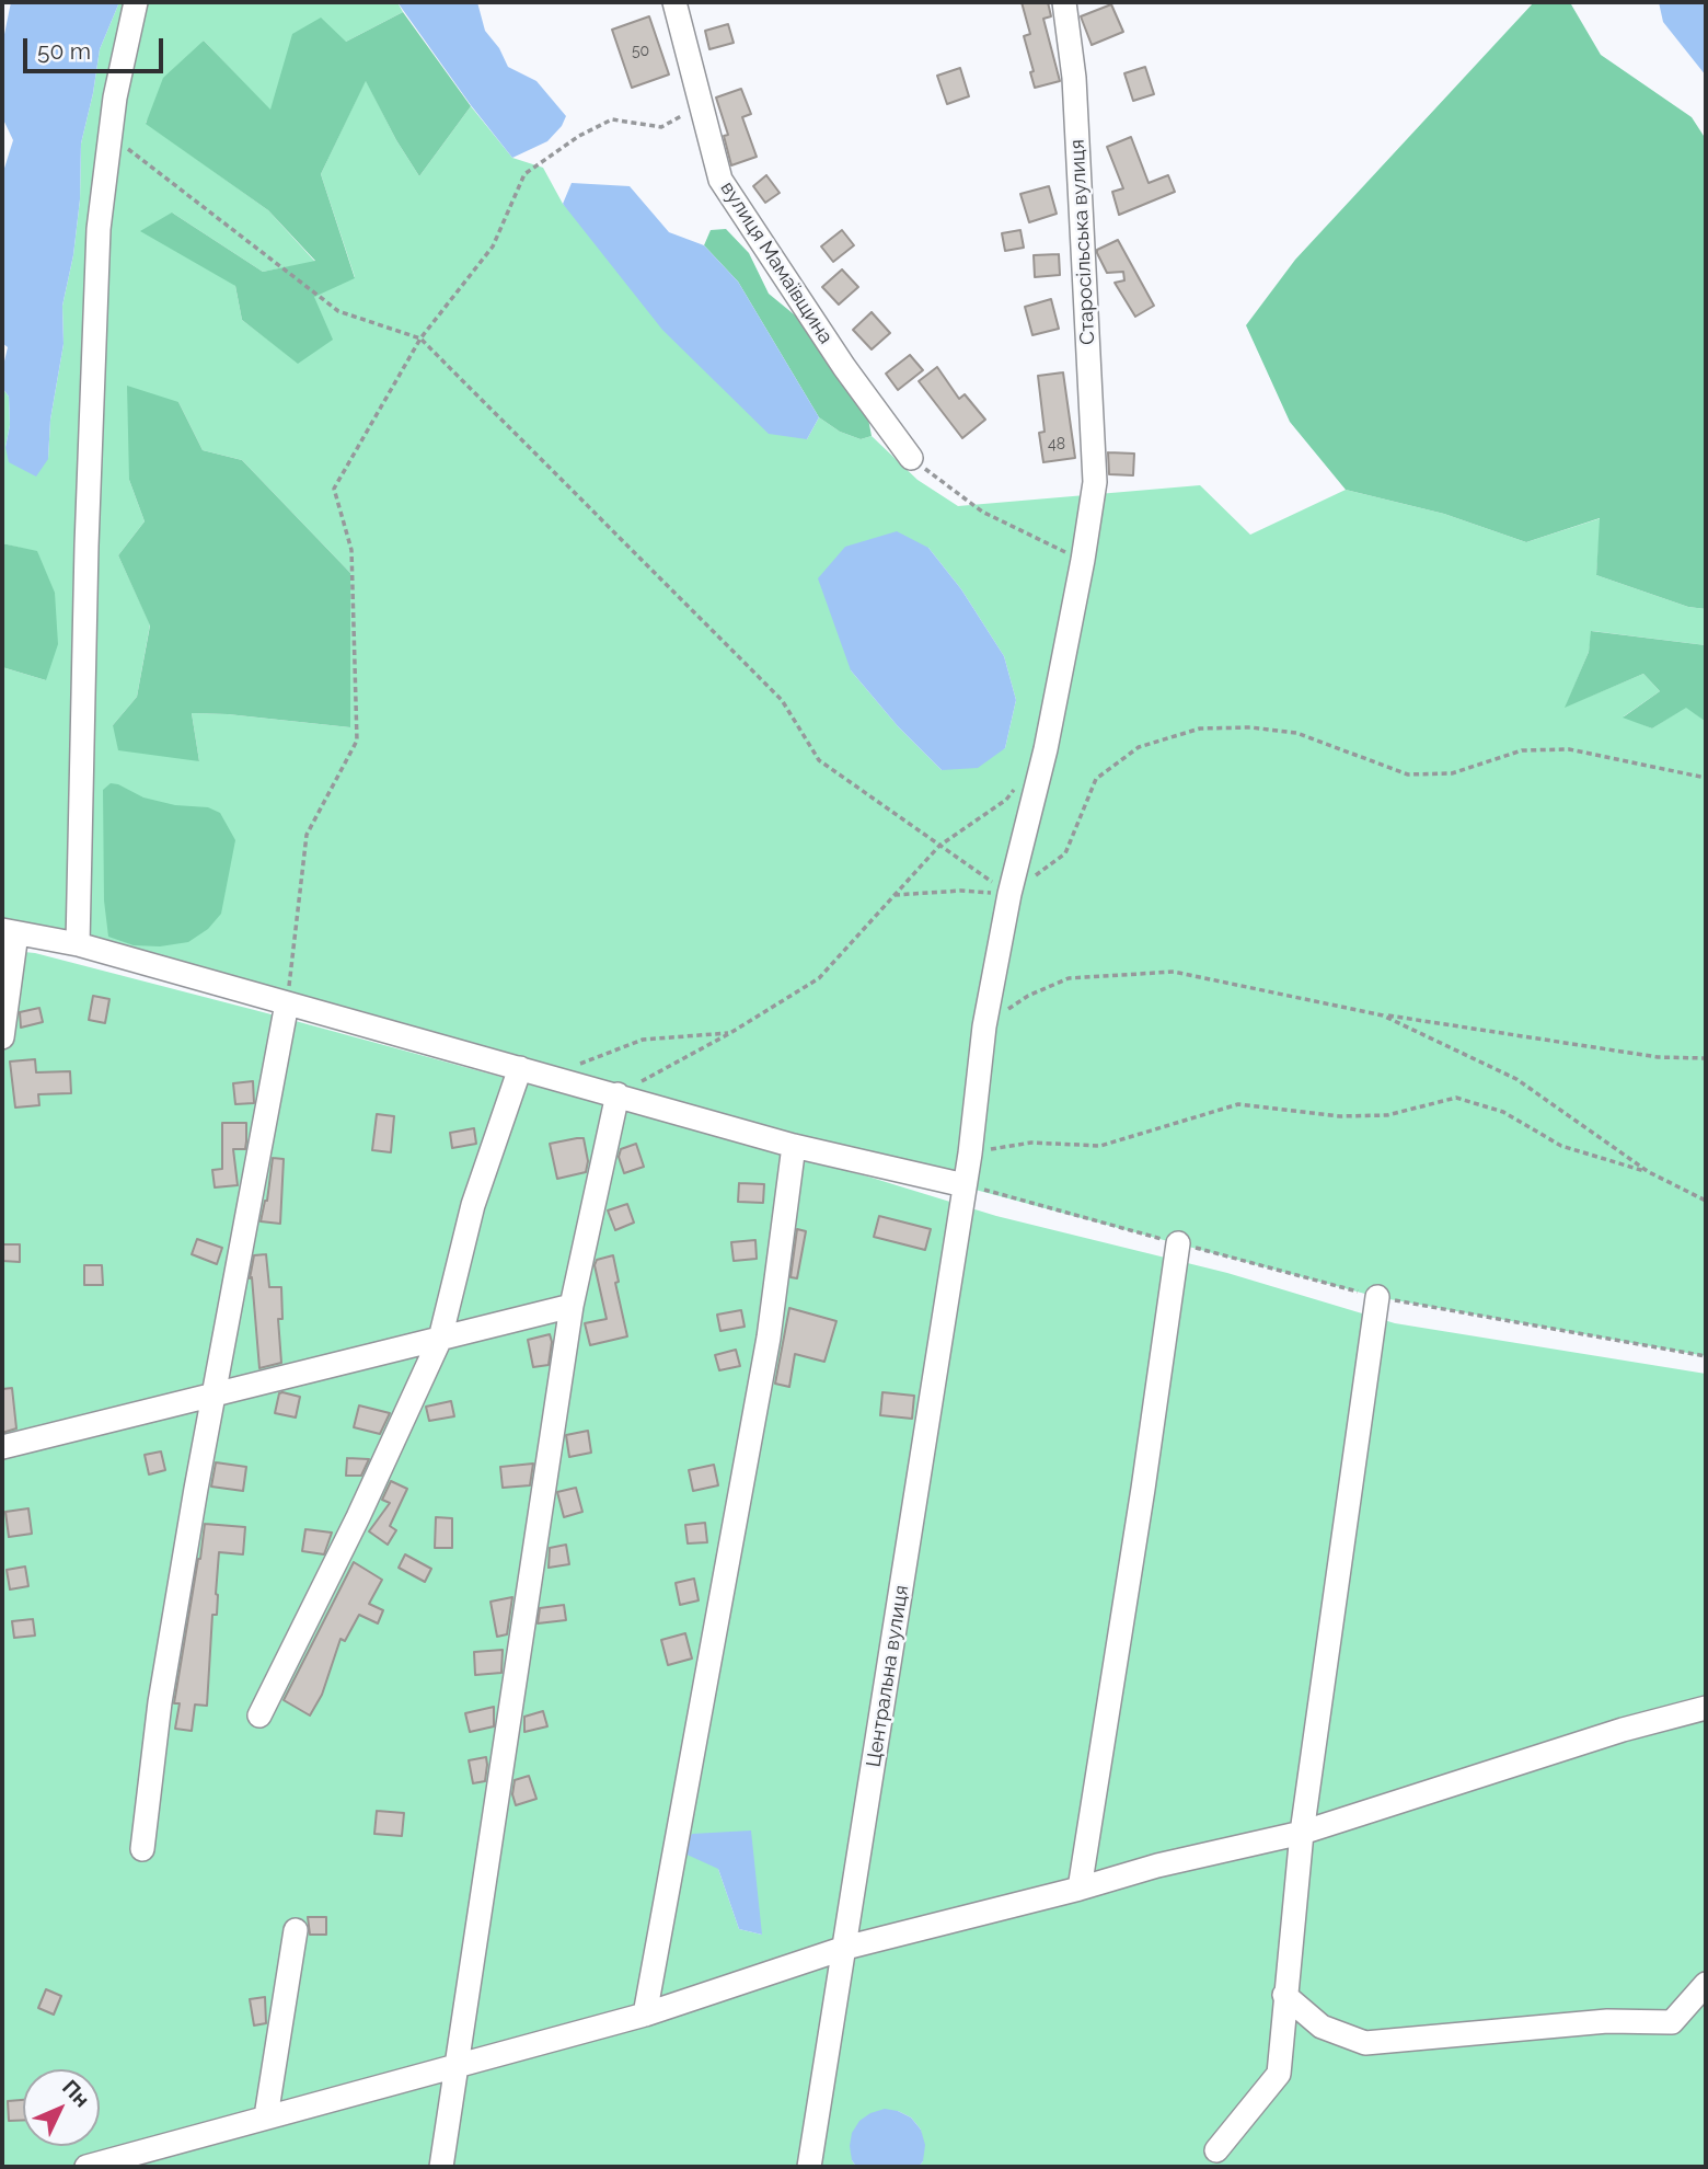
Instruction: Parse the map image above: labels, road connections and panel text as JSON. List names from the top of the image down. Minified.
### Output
{"streets":{"street":["Старосільська вулиця","вулиця Мамаївщина","Центральна вулиця"]},"crossings":[["Старосільська вулиця","Центральна вулиця"]],"house_numbers":["50","48"],"scale_bar":"50 m","north":"top right"}
